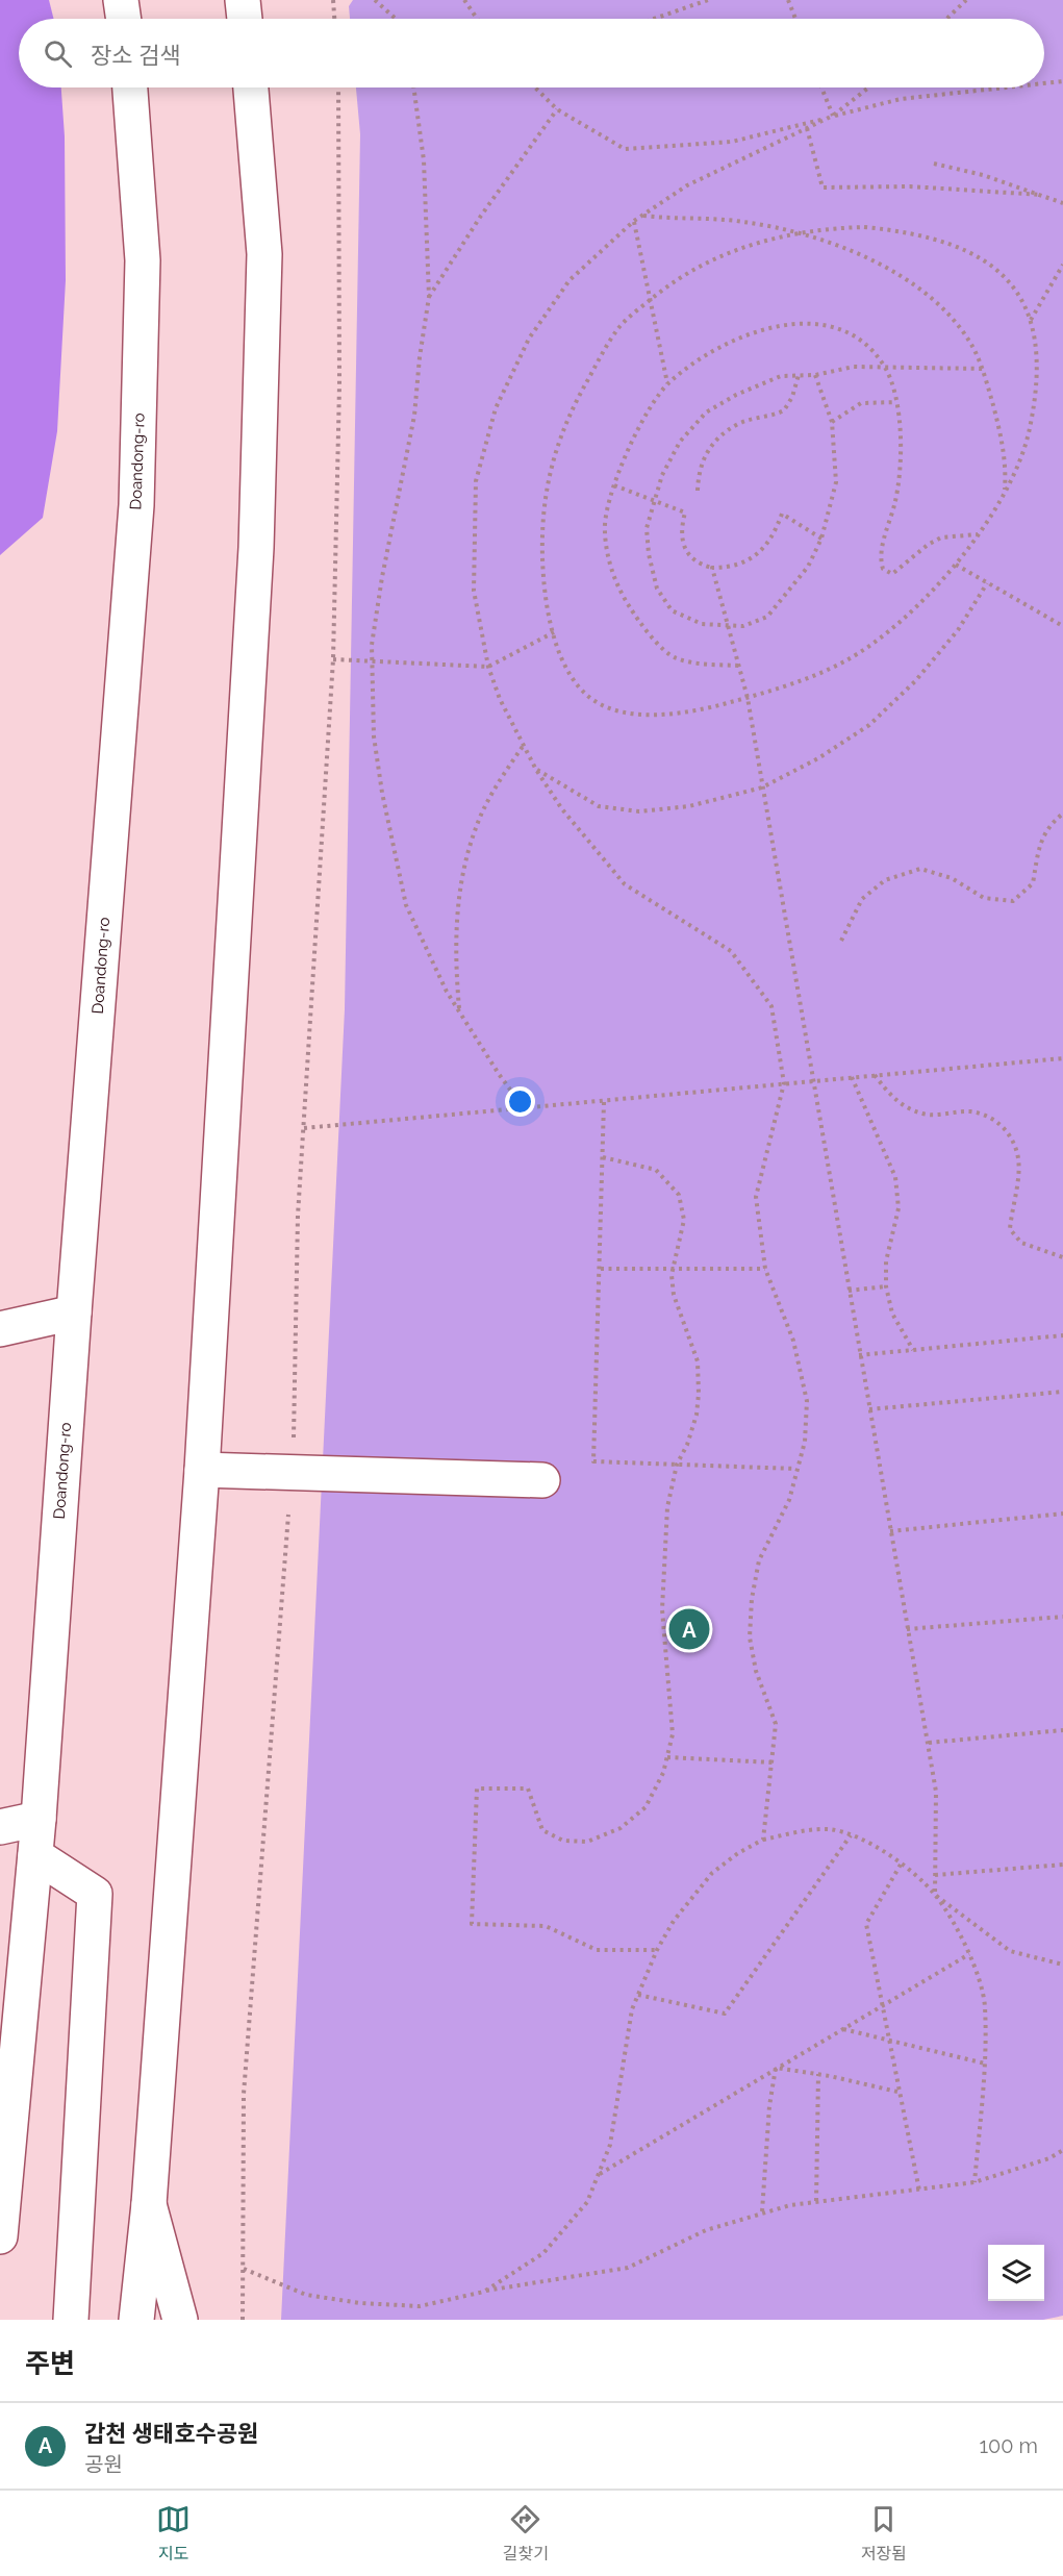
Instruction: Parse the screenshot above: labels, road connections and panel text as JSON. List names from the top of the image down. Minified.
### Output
{"streets":{"main road":["Doandong-ro"]},"page":{"search":"장소 검색","pins":"A","heading":"주변","list":[{"mark":"A","name":"갑천 생태호수공원","note":"공원","value":"100 m"}],"nav":["지도","길찾기","저장됨"]}}
